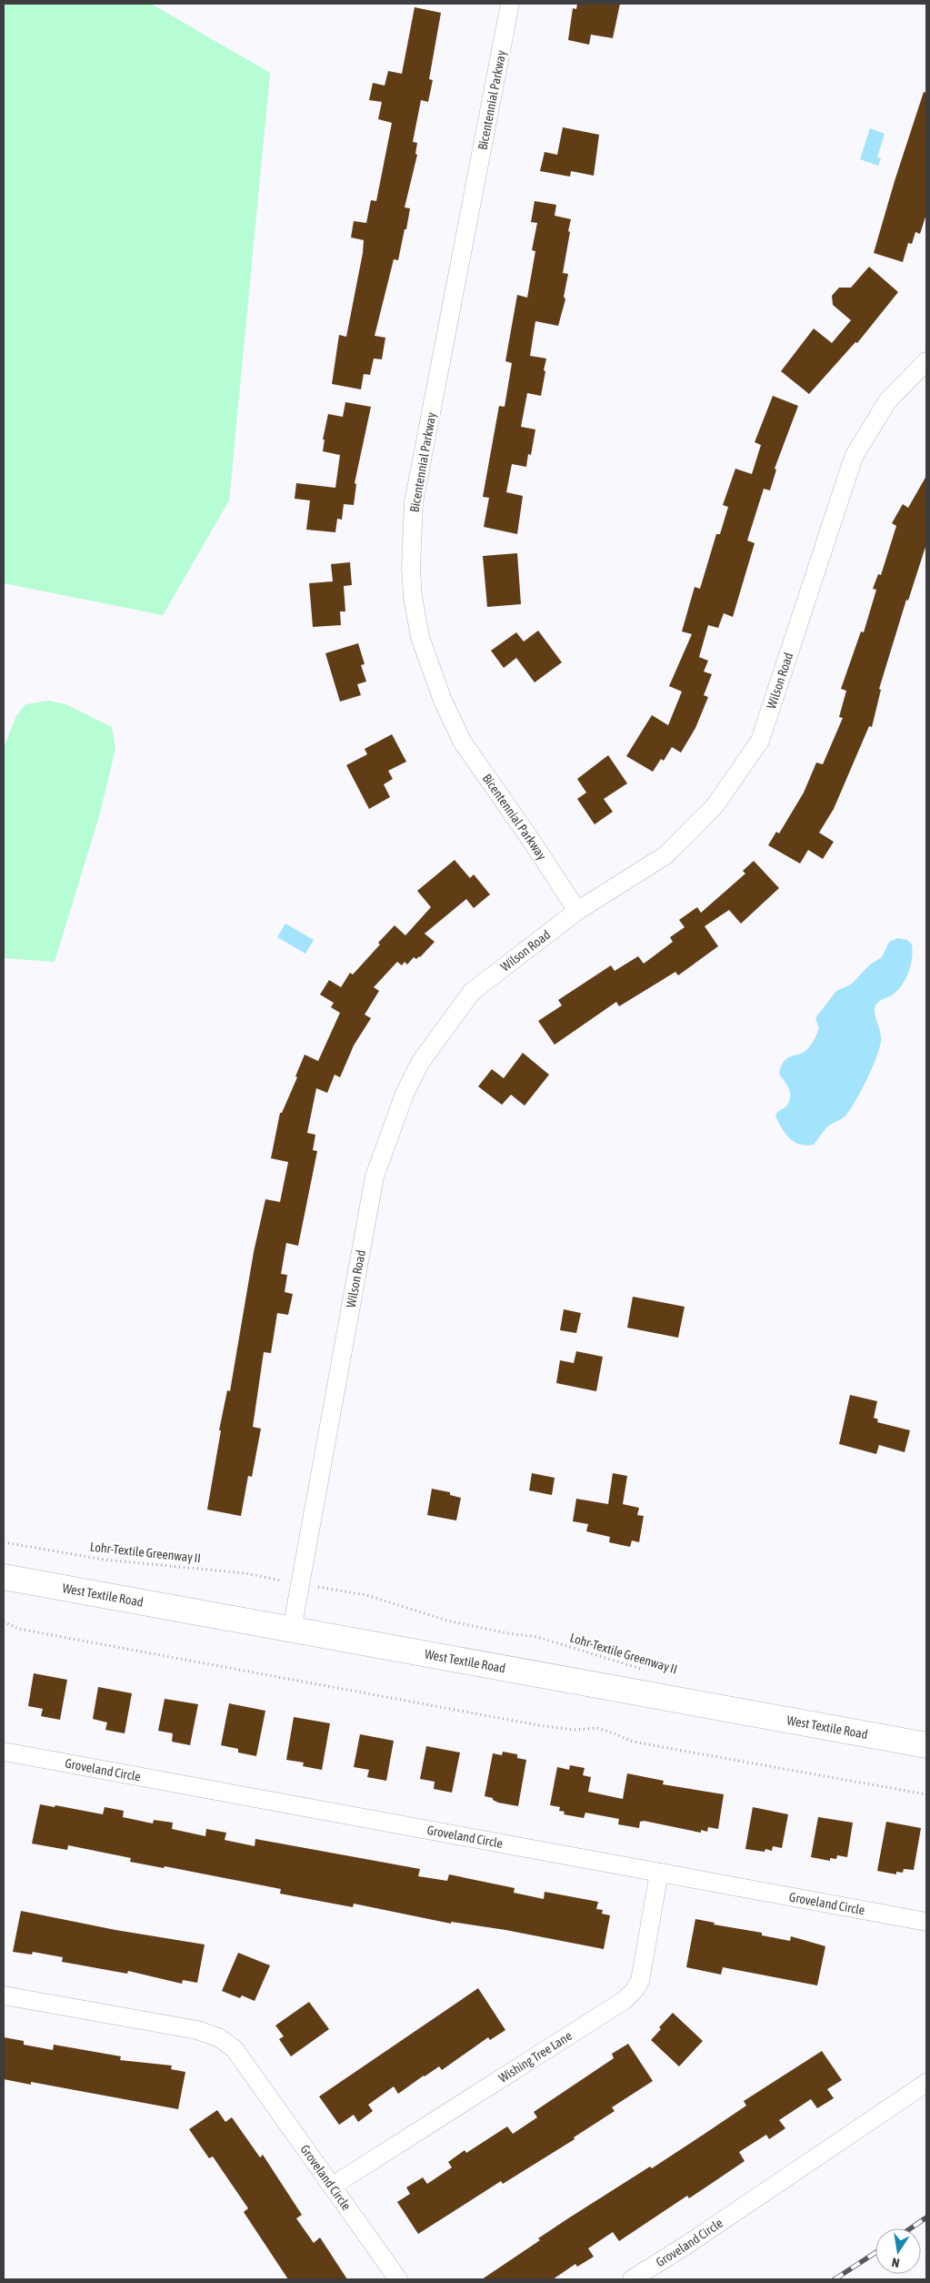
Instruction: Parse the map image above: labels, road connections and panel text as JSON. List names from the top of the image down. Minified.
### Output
{"streets":{"main road":["West Textile Road"],"street":["Bicentennial Parkway","Wilson Road","Groveland Circle","Wishing Tree Lane"],"path":["Lohr-Textile Greenway II"]},"crossings":[["Bicentennial Parkway","Wilson Road"],["Wilson Road","West Textile Road"],["Groveland Circle","Wishing Tree Lane"]],"north":"bottom"}
